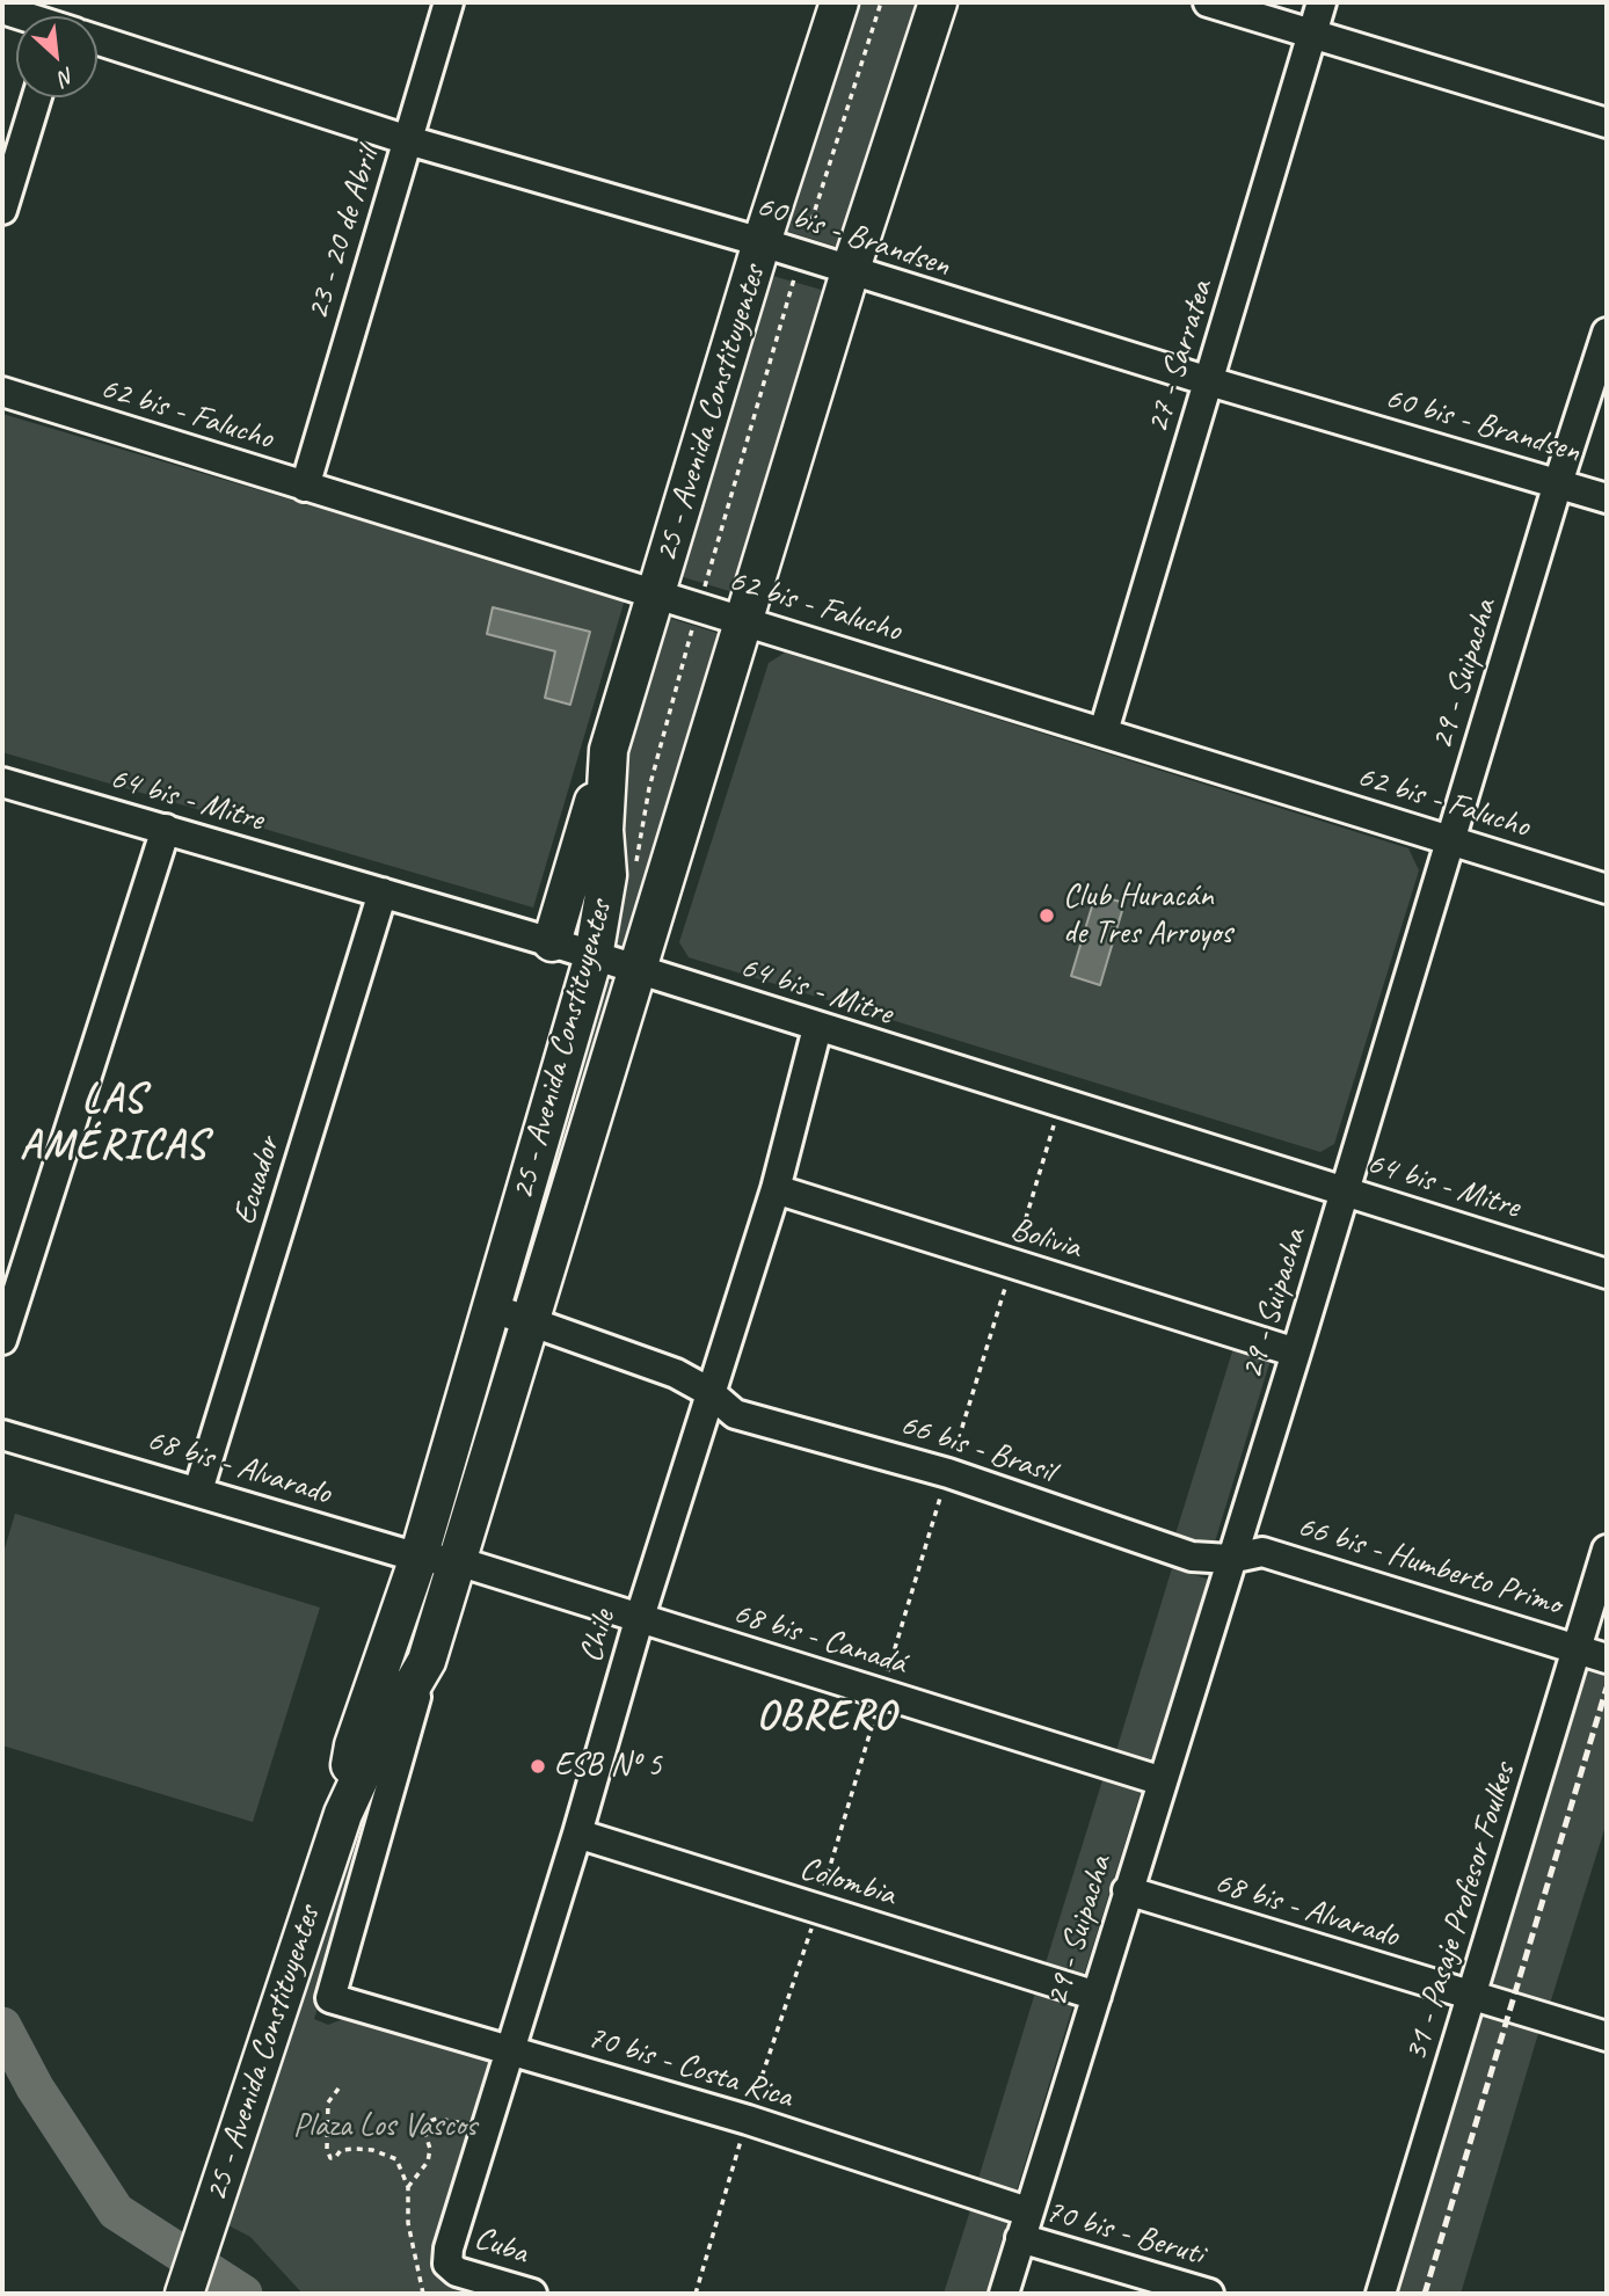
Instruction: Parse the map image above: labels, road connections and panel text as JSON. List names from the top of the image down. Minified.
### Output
{"streets":{"main road":["25 - Avenida Constituyentes"],"street":["23 - 20 de Abril","60 bis - Brandsen","27 - Sarratea","62 bis - Falucho","29 - Suipacha","64 bis - Mitre","Ecuador","Bolivia","66 bis - Brasil","68 bis - Alvarado","66 bis - Humberto Primo","Chile","68 bis - Canadá","Colombia","31 - Pasaje Profesor Foulkes","70 bis - Costa Rica","70 bis - Beruti","Cuba"]},"crossings":[["23 - 20 de Abril","60 bis - Brandsen"],["23 - 20 de Abril","62 bis - Falucho"],["60 bis - Brandsen","27 - Sarratea"],["60 bis - Brandsen","25 - Avenida Constituyentes"],["60 bis - Brandsen","29 - Suipacha"],["27 - Sarratea","62 bis - Falucho"],["62 bis - Falucho","25 - Avenida Constituyentes"],["62 bis - Falucho","29 - Suipacha"],["25 - Avenida Constituyentes","64 bis - Mitre"],["25 - Avenida Constituyentes","68 bis - Alvarado"],["25 - Avenida Constituyentes","68 bis - Canadá"],["25 - Avenida Constituyentes","70 bis - Costa Rica"],["29 - Suipacha","64 bis - Mitre"],["29 - Suipacha","Bolivia"],["29 - Suipacha","66 bis - Brasil"],["29 - Suipacha","68 bis - Alvarado"],["29 - Suipacha","66 bis - Humberto Primo"],["29 - Suipacha","68 bis - Canadá"],["29 - Suipacha","Colombia"],["29 - Suipacha","70 bis - Costa Rica"],["29 - Suipacha","70 bis - Beruti"],["64 bis - Mitre","Ecuador"],["64 bis - Mitre","Chile"],["Ecuador","68 bis - Alvarado"],["Bolivia","Chile"],["66 bis - Brasil","66 bis - Humberto Primo"],["66 bis - Brasil","Chile"],["68 bis - Alvarado","68 bis - Canadá"],["68 bis - Alvarado","31 - Pasaje Profesor Foulkes"],["66 bis - Humberto Primo","31 - Pasaje Profesor Foulkes"],["Chile","68 bis - Canadá"],["Chile","Colombia"],["Chile","70 bis - Costa Rica"],["Chile","Cuba"],["70 bis - Costa Rica","70 bis - Beruti"]],"districts":["LAS AMÉRICAS","OBRERO"],"parks":["Plaza Los Vascos"],"places":["Club Huracán de Tres Arroyos","ESB Nº 5"],"north":"bottom right"}
